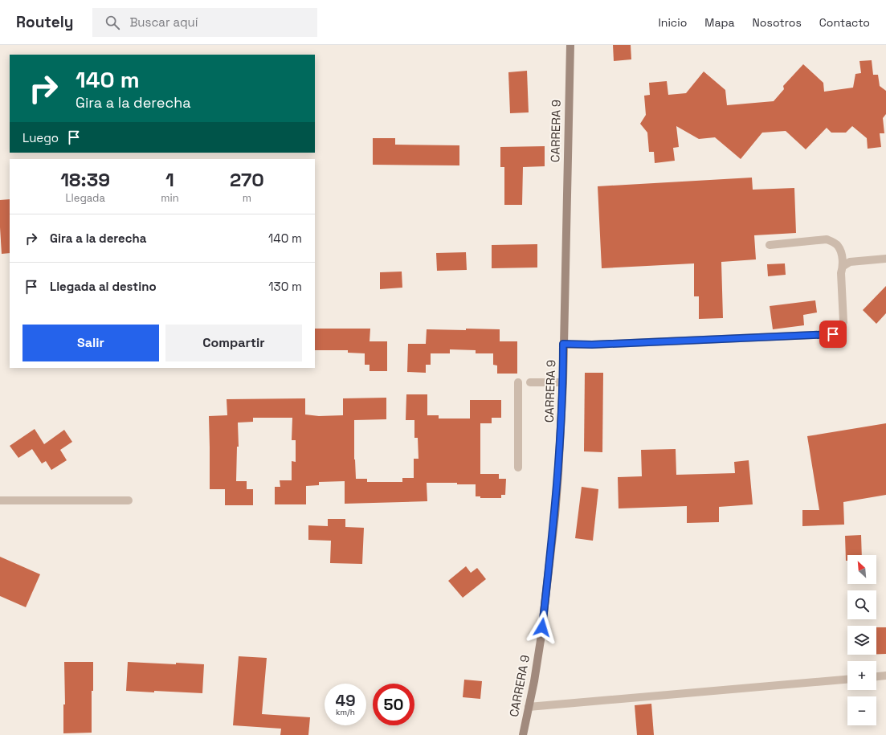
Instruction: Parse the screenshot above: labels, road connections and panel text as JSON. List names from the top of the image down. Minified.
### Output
{"streets":{"main road":["CARRERA 9"]},"north":"top left","page":{"header":"Routely","search":"Buscar aquí","nav":["Inicio","Mapa","Nosotros","Contacto"],"turn":["140 m","Gira a la derecha"],"then":"Luego","eta":["18:39","Llegada","1","min","270","m"],"list":[{"name":"Gira a la derecha","value":"140 m"},{"name":"Llegada al destino","value":"130 m"}],"buttons":["Salir","Compartir"],"map_buttons":["+","−"],"speed":"49 km/h","limit":"50"}}
